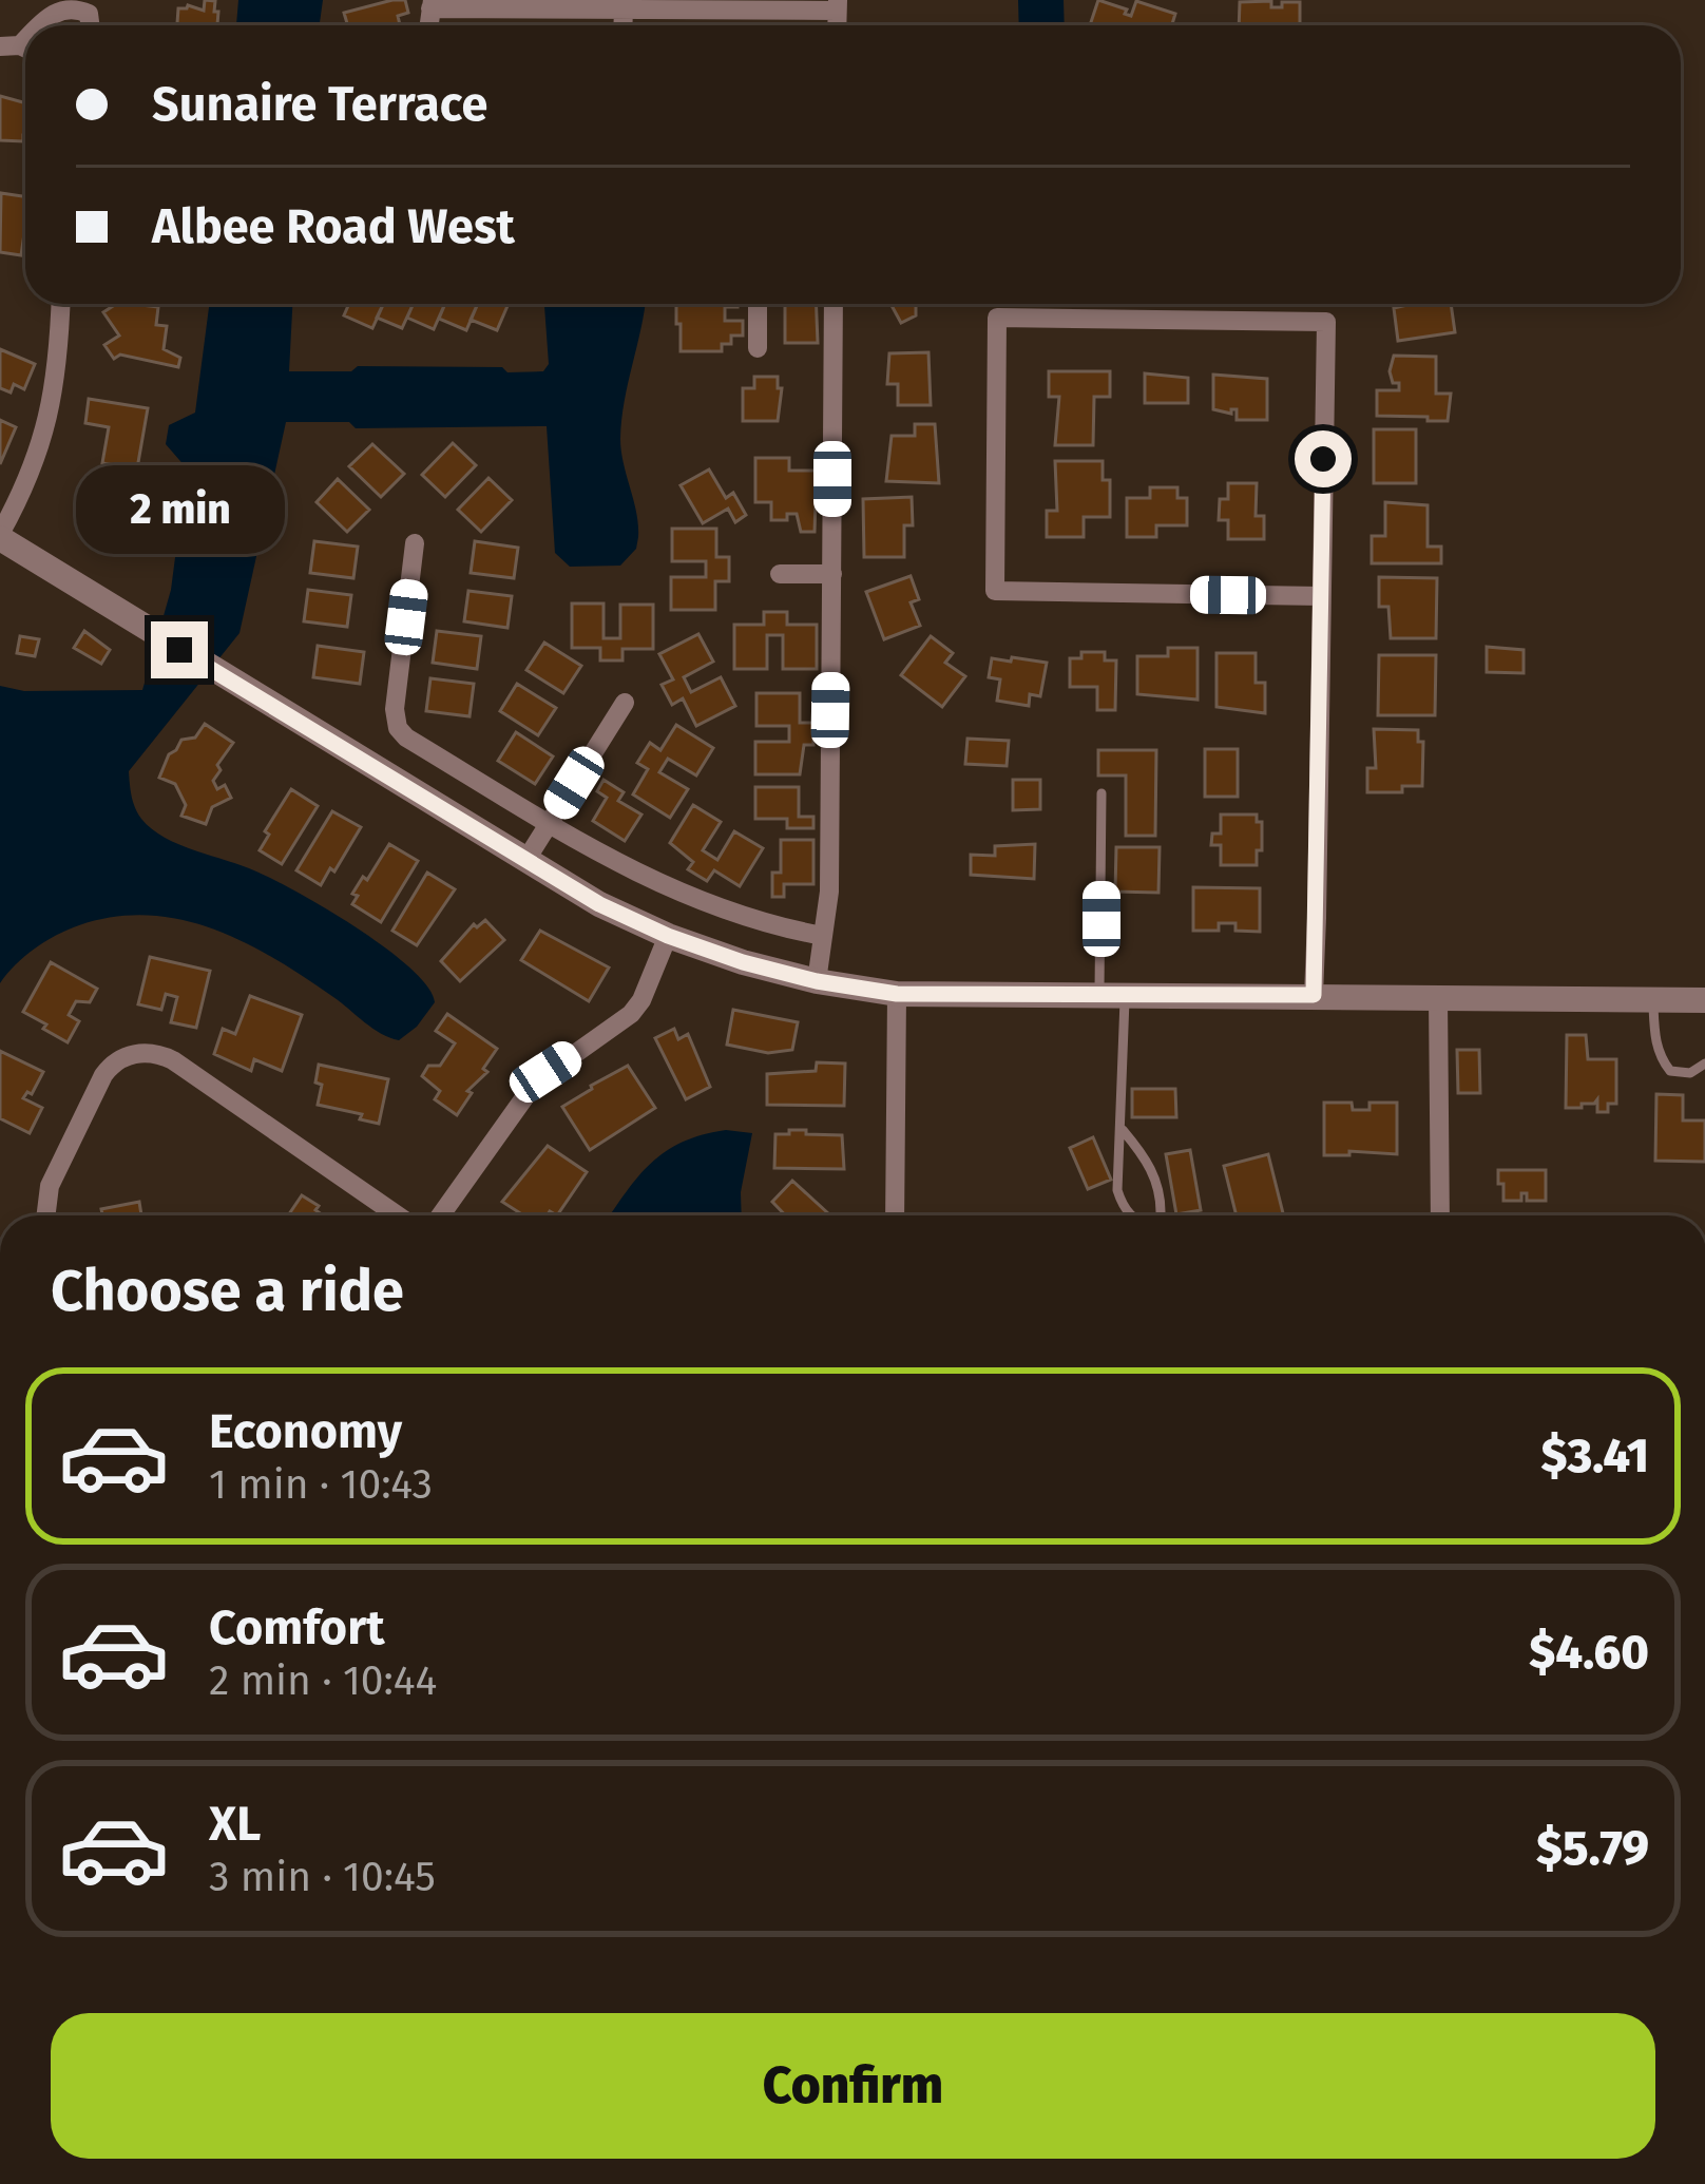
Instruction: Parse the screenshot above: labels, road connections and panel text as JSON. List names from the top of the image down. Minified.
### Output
{"page":{"banner":["Sunaire Terrace","Albee Road West"],"bubble":"2 min","heading":"Choose a ride","list":[{"name":"Economy","note":"1 min · 10:43","value":"$3.41"},{"name":"Comfort","note":"2 min · 10:44","value":"$4.60"},{"name":"XL","note":"3 min · 10:45","value":"$5.79"}],"buttons":"Confirm"}}
